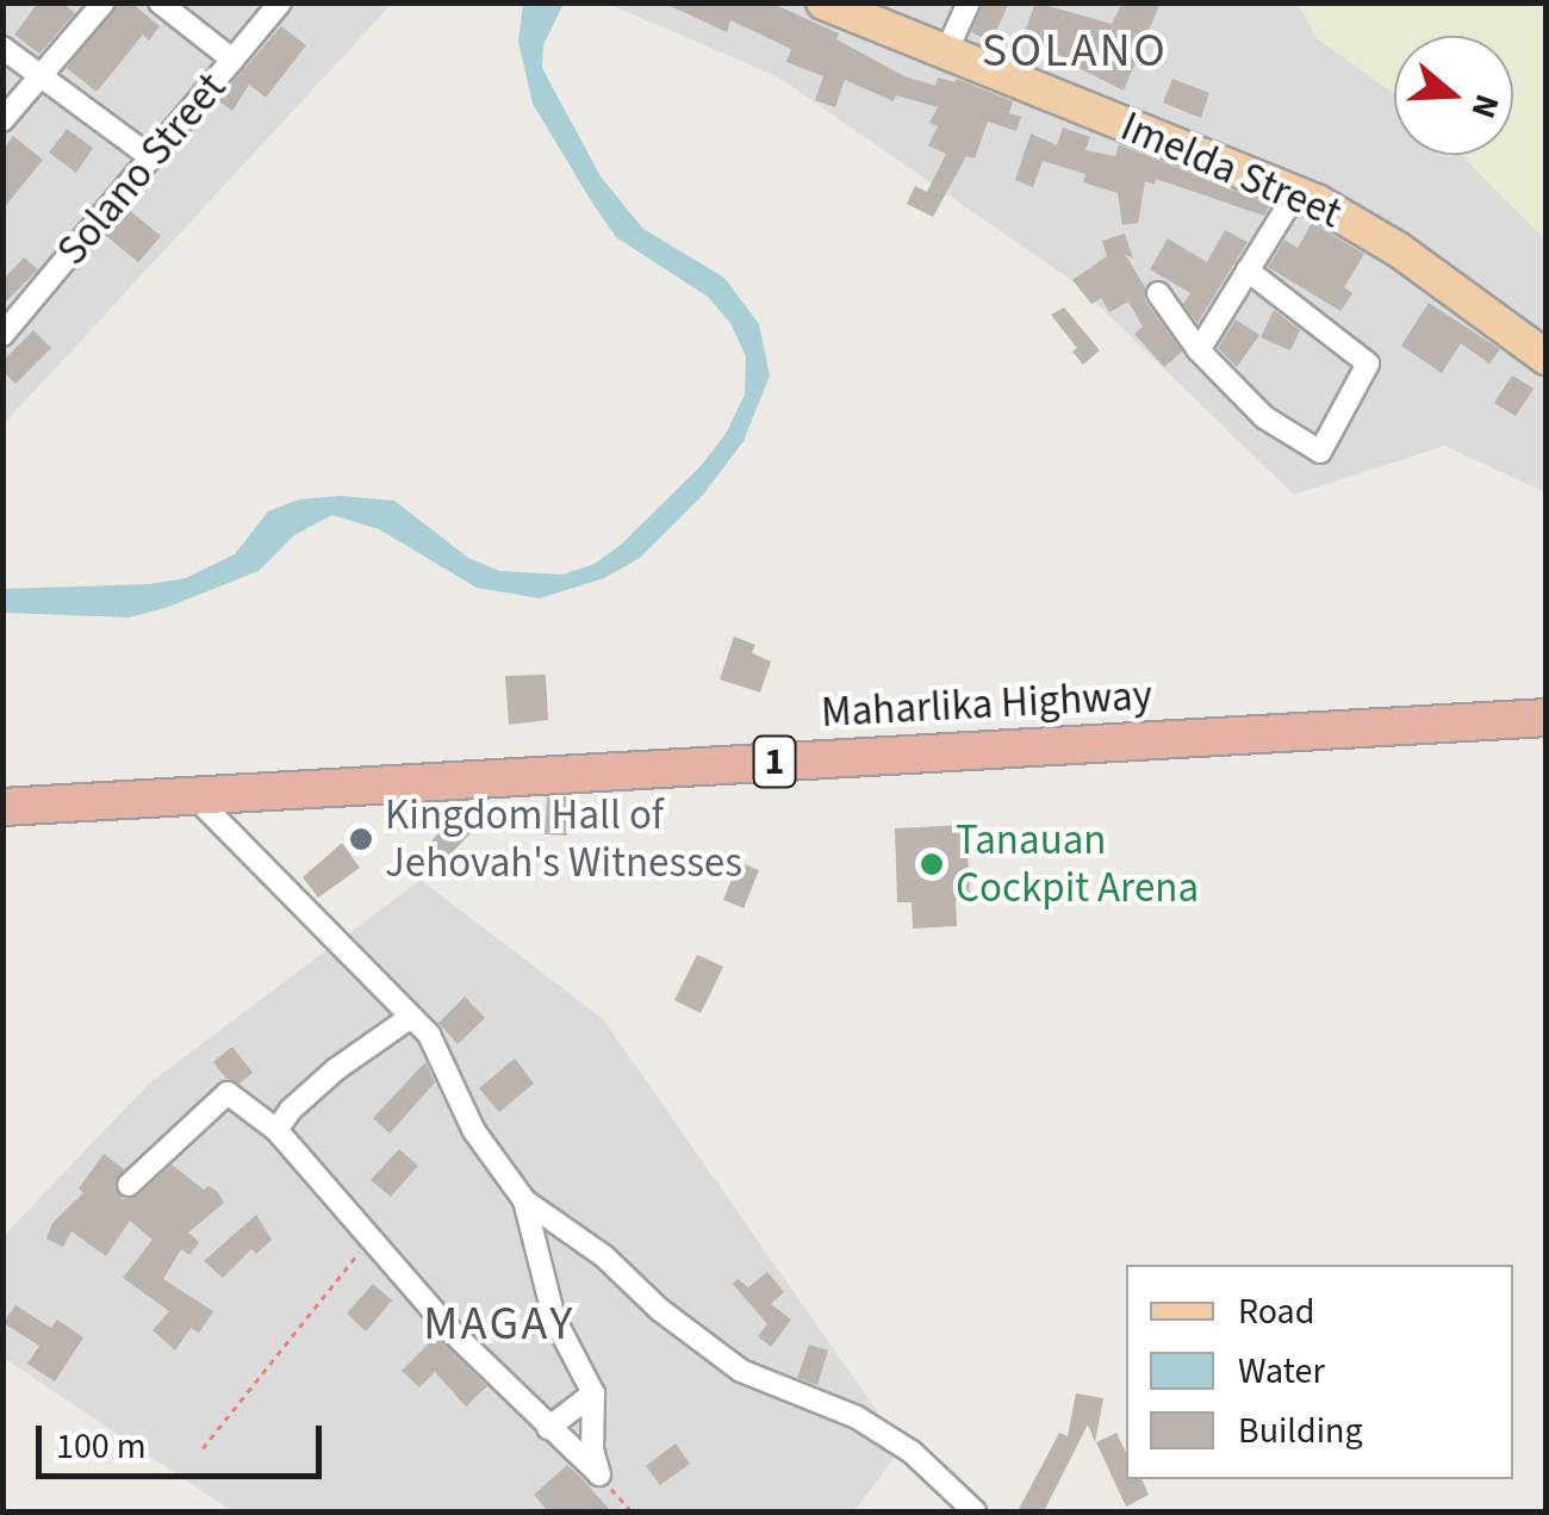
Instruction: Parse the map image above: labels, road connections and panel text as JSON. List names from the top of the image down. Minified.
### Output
{"streets":{"highway":["Maharlika Highway","1"],"main road":["Imelda Street"],"street":["Solano Street"]},"districts":["SOLANO","MAGAY"],"places":["Kingdom Hall of Jehovah's Witnesses","Tanauan Cockpit Arena"],"legend":["Road","Water","Building"],"scale_bar":"100 m","north":"right"}
